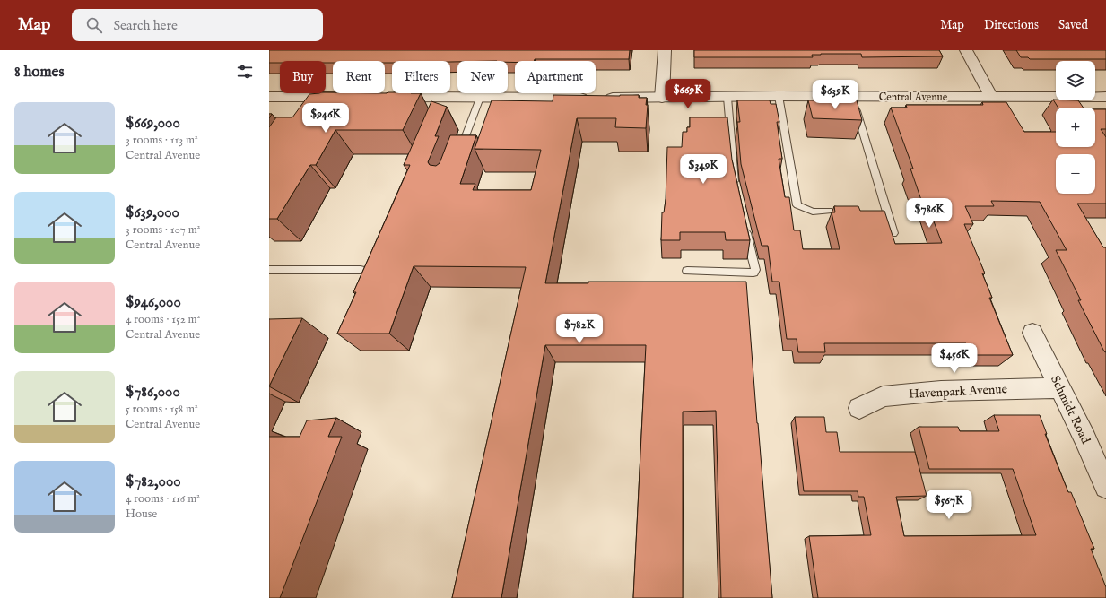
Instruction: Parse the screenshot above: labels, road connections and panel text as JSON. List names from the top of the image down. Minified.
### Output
{"streets":{"street":["Central Avenue","Havenpark Avenue","Schmidt Road"]},"crossings":[["Havenpark Avenue","Schmidt Road"]],"page":{"header":"Map","search":"Search here","nav":["Map","Directions","Saved"],"heading":"8 homes","map_buttons":["+","−"],"chip":["Buy","Rent","Filters","New","Apartment"],"price":["$669K","$639K","$946K","$349K","$786K","$782K","$456K","$567K"],"list":[{"name":"$669,000","note":"3 rooms · 113 m² · Central Avenue"},{"name":"$639,000","note":"3 rooms · 107 m² · Central Avenue"},{"name":"$946,000","note":"4 rooms · 152 m² · Central Avenue"},{"name":"$786,000","note":"5 rooms · 158 m² · Central Avenue"},{"name":"$782,000","note":"4 rooms · 116 m² · House"}]}}
